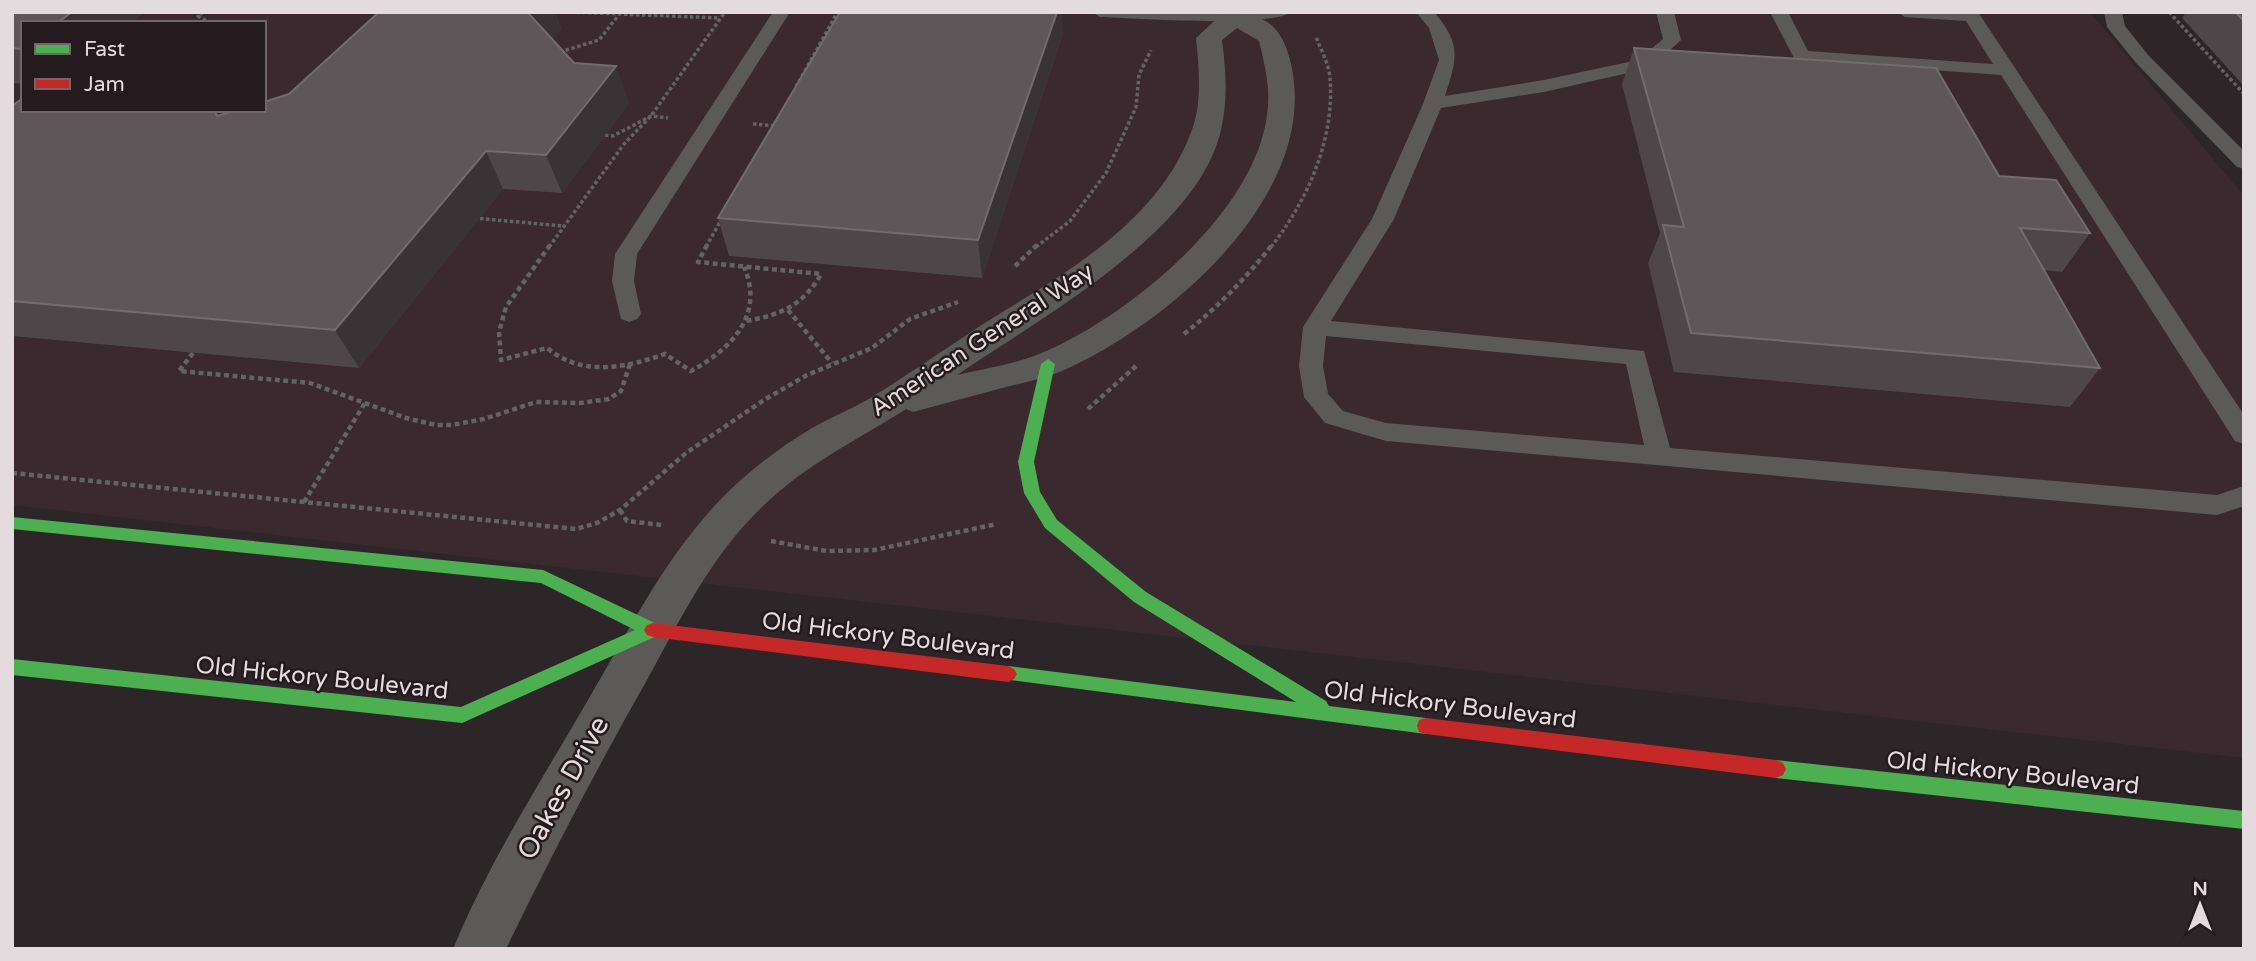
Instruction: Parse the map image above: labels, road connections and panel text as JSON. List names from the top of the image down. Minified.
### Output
{"streets":{"main road":["Old Hickory Boulevard"],"street":["American General Way","Oakes Drive"]},"crossings":[["American General Way","Old Hickory Boulevard"],["American General Way","Oakes Drive"],["Old Hickory Boulevard","Oakes Drive"]],"legend":["Fast","Jam"],"north":"top"}
